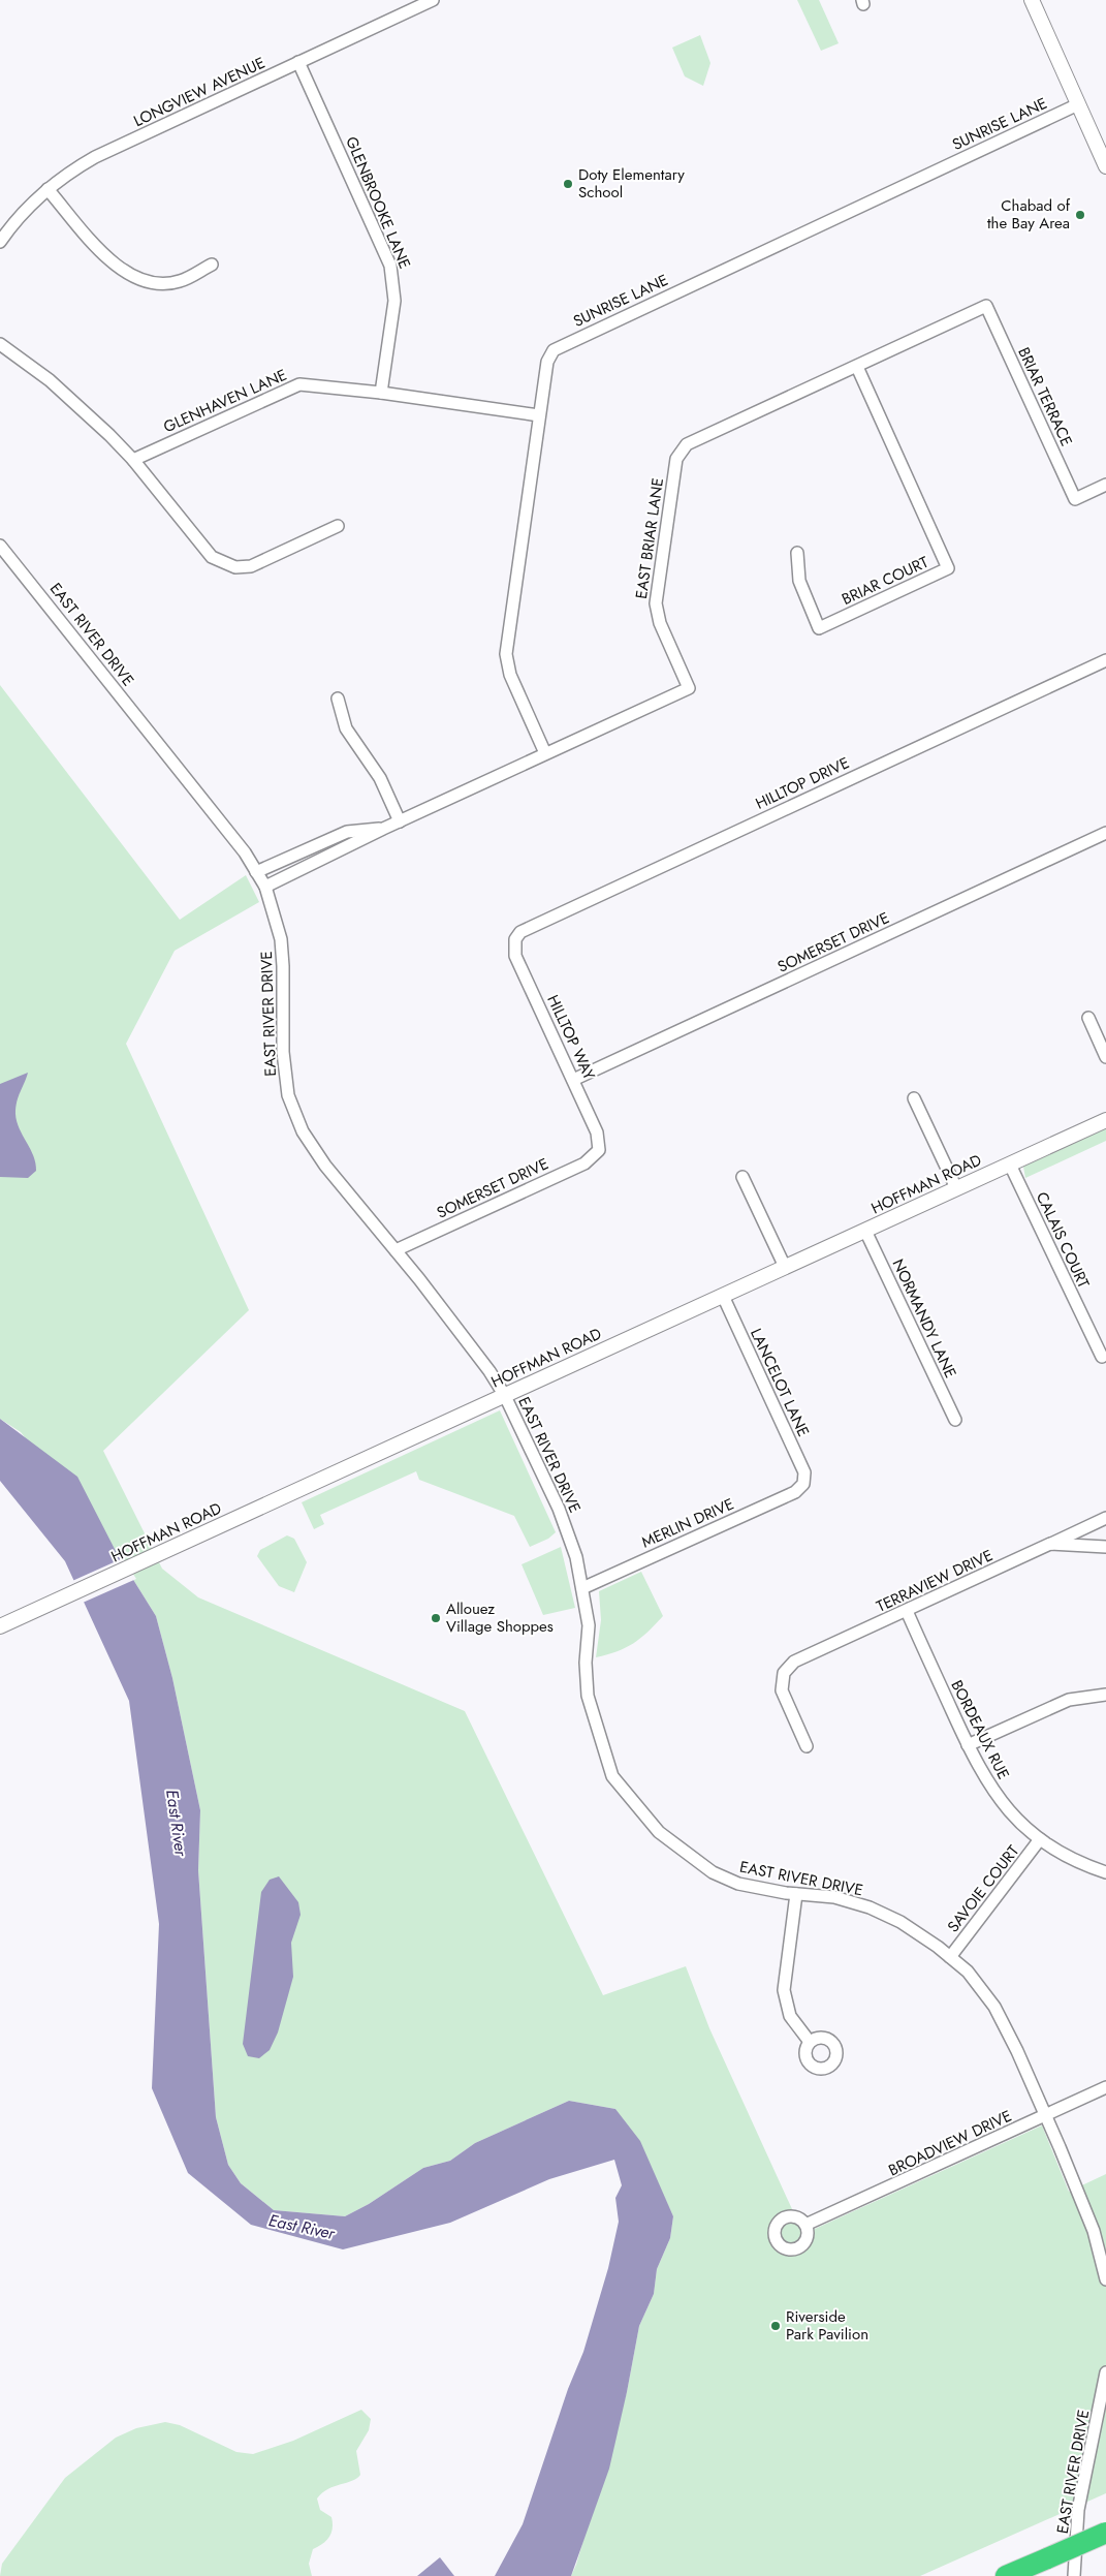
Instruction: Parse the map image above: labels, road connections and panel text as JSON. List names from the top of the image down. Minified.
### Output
{"streets":{"street":["LONGVIEW AVENUE","SUNRISE LANE","GLENBROOKE LANE","BRIAR TERRACE","GLENHAVEN LANE","EAST BRIAR LANE","BRIAR COURT","EAST RIVER DRIVE","HILLTOP DRIVE","SOMERSET DRIVE","HILLTOP WAY","HOFFMAN ROAD","CALAIS COURT","NORMANDY LANE","LANCELOT LANE","MERLIN DRIVE","TERRAVIEW DRIVE","BORDEAUX RUE","SAVOIE COURT","BROADVIEW DRIVE"]},"crossings":[["LONGVIEW AVENUE","GLENBROOKE LANE"],["SUNRISE LANE","GLENHAVEN LANE"],["SUNRISE LANE","EAST BRIAR LANE"],["GLENBROOKE LANE","GLENHAVEN LANE"],["BRIAR TERRACE","EAST BRIAR LANE"],["EAST BRIAR LANE","BRIAR COURT"],["EAST BRIAR LANE","EAST RIVER DRIVE"],["EAST RIVER DRIVE","SOMERSET DRIVE"],["EAST RIVER DRIVE","HOFFMAN ROAD"],["EAST RIVER DRIVE","MERLIN DRIVE"],["EAST RIVER DRIVE","SAVOIE COURT"],["EAST RIVER DRIVE","BROADVIEW DRIVE"],["HILLTOP DRIVE","HILLTOP WAY"],["SOMERSET DRIVE","HILLTOP WAY"],["HOFFMAN ROAD","CALAIS COURT"],["HOFFMAN ROAD","NORMANDY LANE"],["HOFFMAN ROAD","LANCELOT LANE"],["LANCELOT LANE","MERLIN DRIVE"],["TERRAVIEW DRIVE","BORDEAUX RUE"],["BORDEAUX RUE","SAVOIE COURT"]],"water":["East River"],"places":["Doty Elementary School","Chabad of the Bay Area","Allouez Village Shoppes","Riverside Park Pavilion"]}
